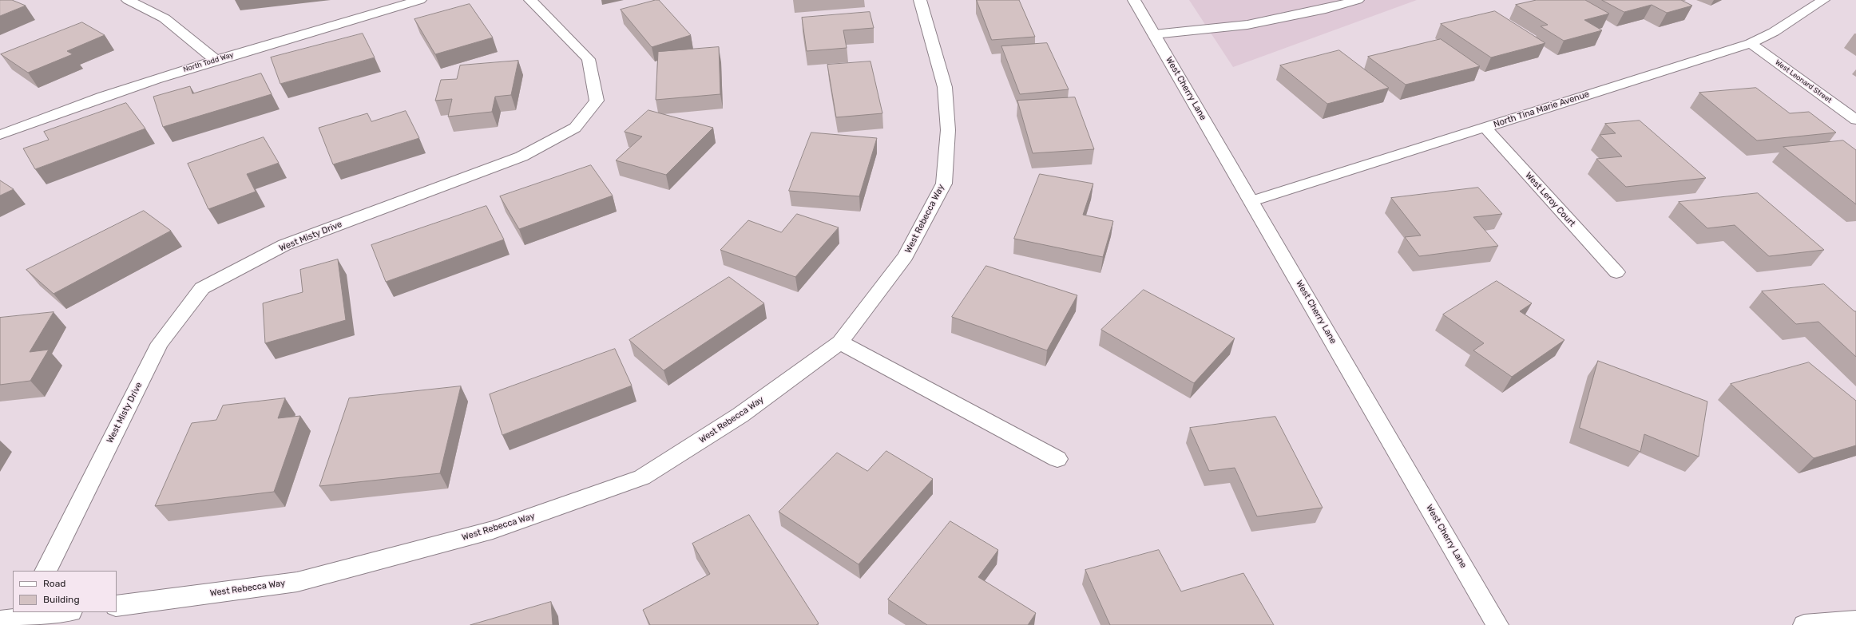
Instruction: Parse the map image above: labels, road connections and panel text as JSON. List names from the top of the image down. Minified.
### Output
{"streets":{"street":["North Todd Way","West Leonard Street","West Cherry Lane","North Tina Marie Avenue","West Leroy Court","West Rebecca Way","West Misty Drive"]},"crossings":[["West Leonard Street","North Tina Marie Avenue"],["West Cherry Lane","North Tina Marie Avenue"],["North Tina Marie Avenue","West Leroy Court"]],"legend":["Road","Building"]}
